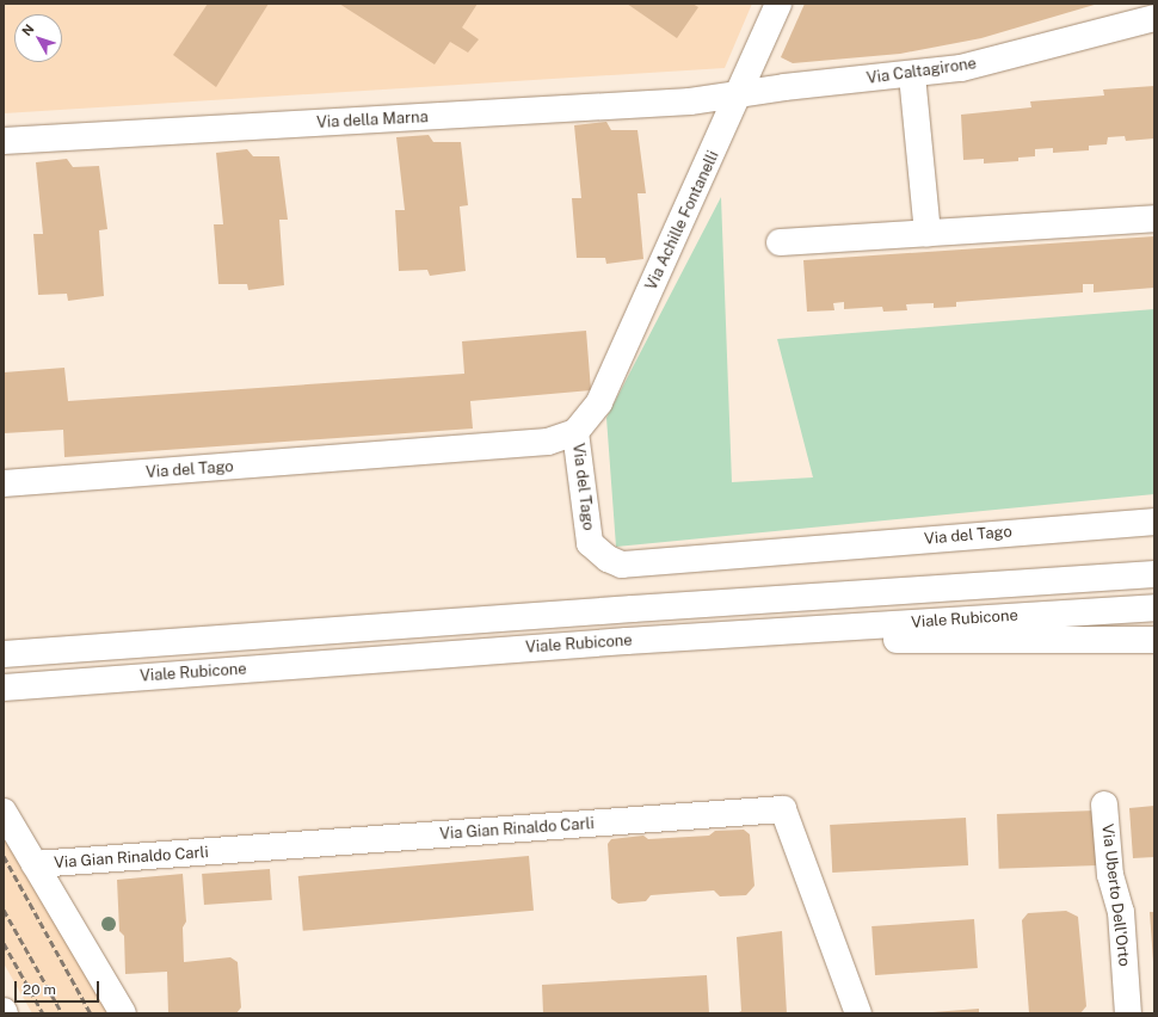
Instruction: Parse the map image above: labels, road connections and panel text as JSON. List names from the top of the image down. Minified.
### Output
{"streets":{"main road":["Via Caltagirone","Via della Marna","Via Achille Fontanelli","Via del Tago","Viale Rubicone","Via Gian Rinaldo Carli","Via Uberto Dell'Orto"]},"crossings":[["Via Caltagirone","Via della Marna"],["Via Caltagirone","Via Achille Fontanelli"],["Via della Marna","Via Achille Fontanelli"],["Via Achille Fontanelli","Via del Tago"]],"scale_bar":"20 m","north":"top left"}
